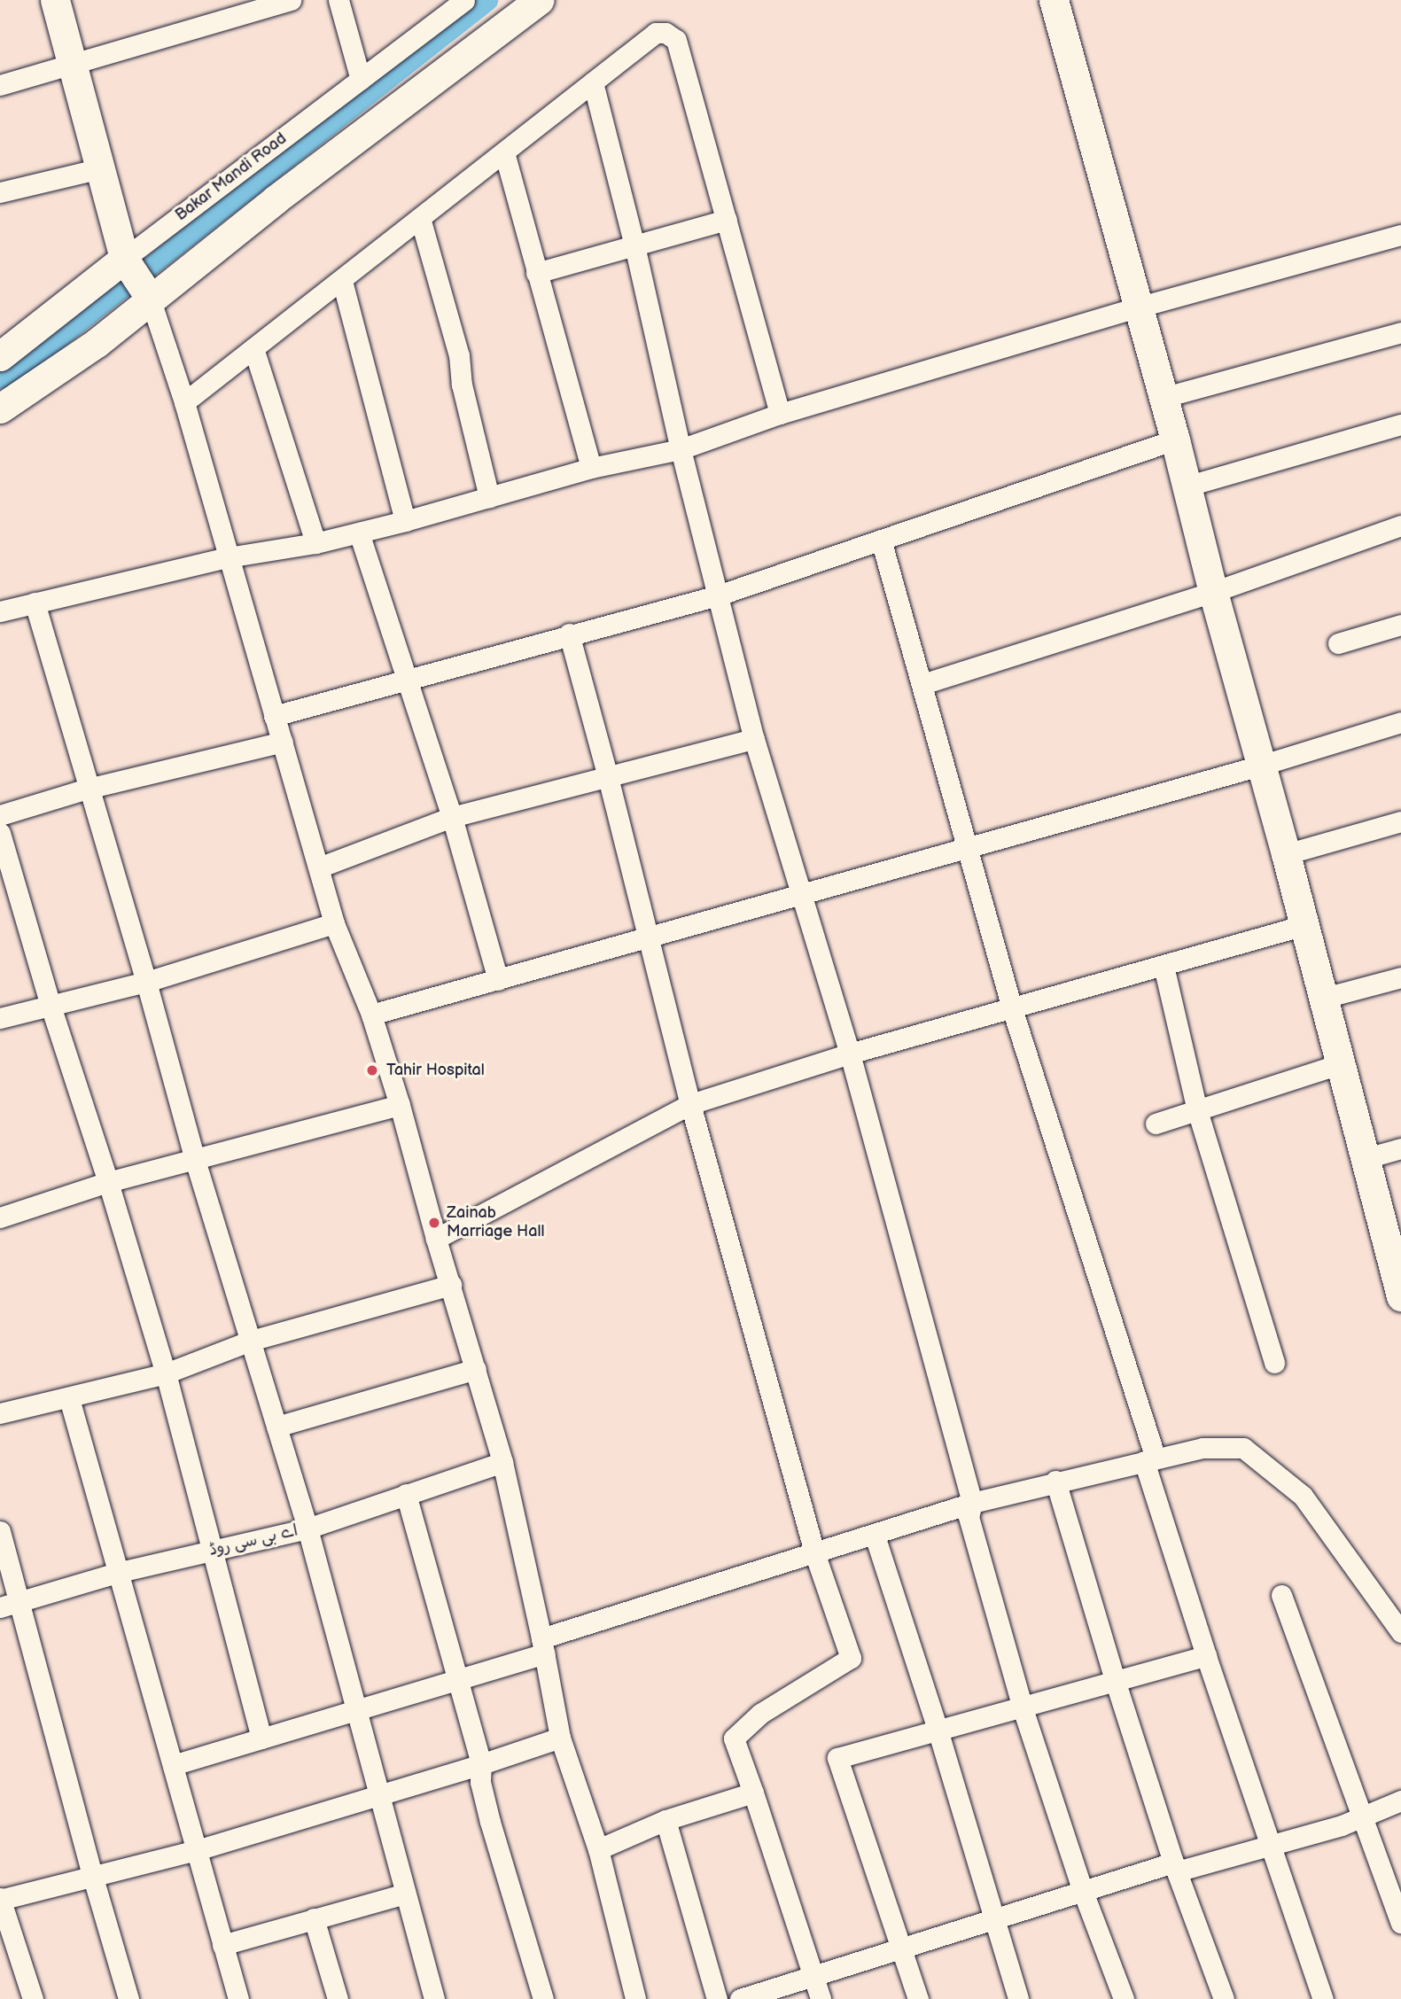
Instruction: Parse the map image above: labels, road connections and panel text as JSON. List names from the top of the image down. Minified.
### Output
{"streets":{"street":["Bakar Mandi Road","اے بی سی روڈ"]},"places":["Tahir Hospital","Zainab Marriage Hall"]}
